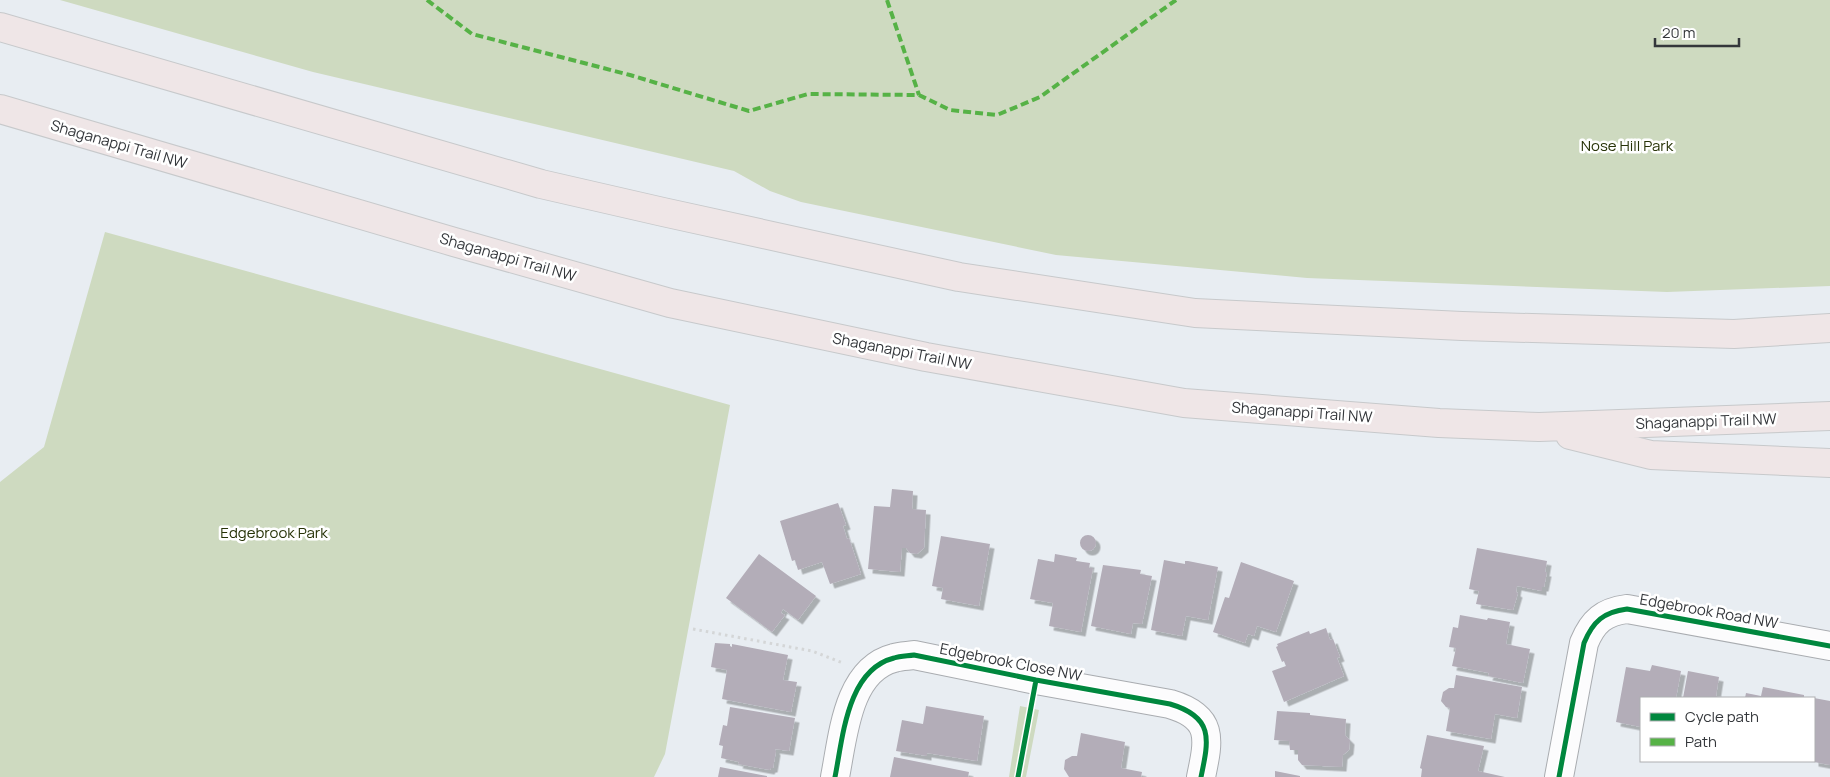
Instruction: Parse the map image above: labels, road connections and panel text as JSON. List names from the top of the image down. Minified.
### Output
{"streets":{"main road":["Shaganappi Trail NW"],"street":["Edgebrook Road NW","Edgebrook Close NW"]},"parks":["Nose Hill Park","Edgebrook Park"],"legend":["Cycle path","Path"],"scale_bar":"20 m"}
